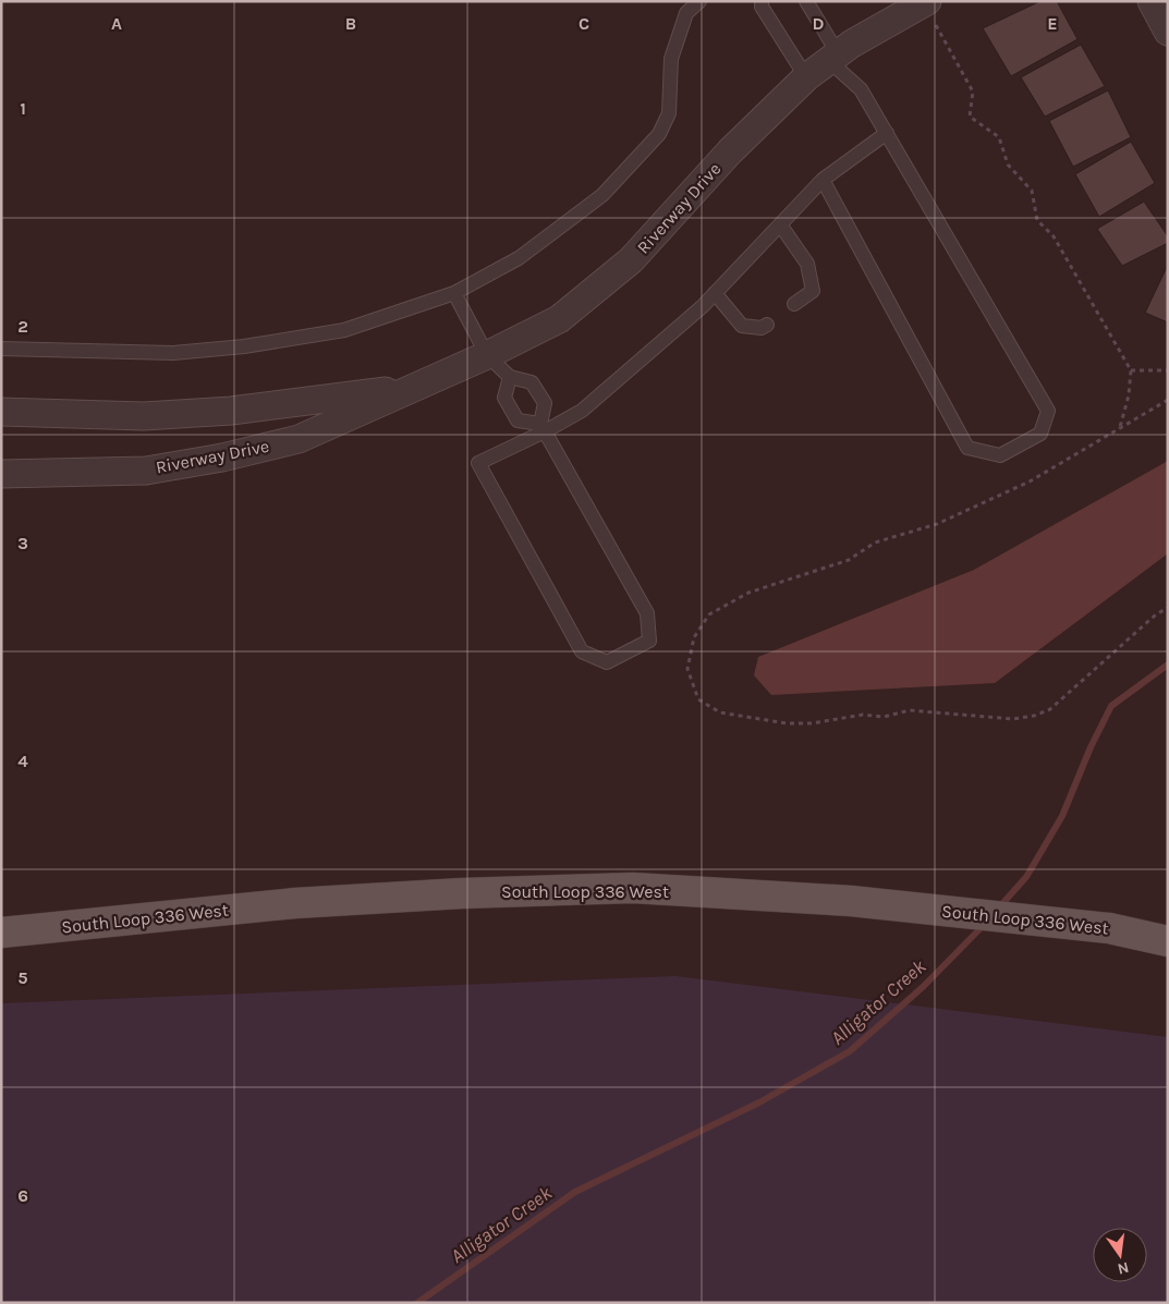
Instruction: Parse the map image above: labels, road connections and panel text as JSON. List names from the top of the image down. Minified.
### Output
{"streets":{"main road":["South Loop 336 West"],"street":["Riverway Drive"]},"water":["Alligator Creek"],"north":"bottom","grid":{"columns":["A","B","C","D","E"],"rows":["1","2","3","4","5","6"]}}
